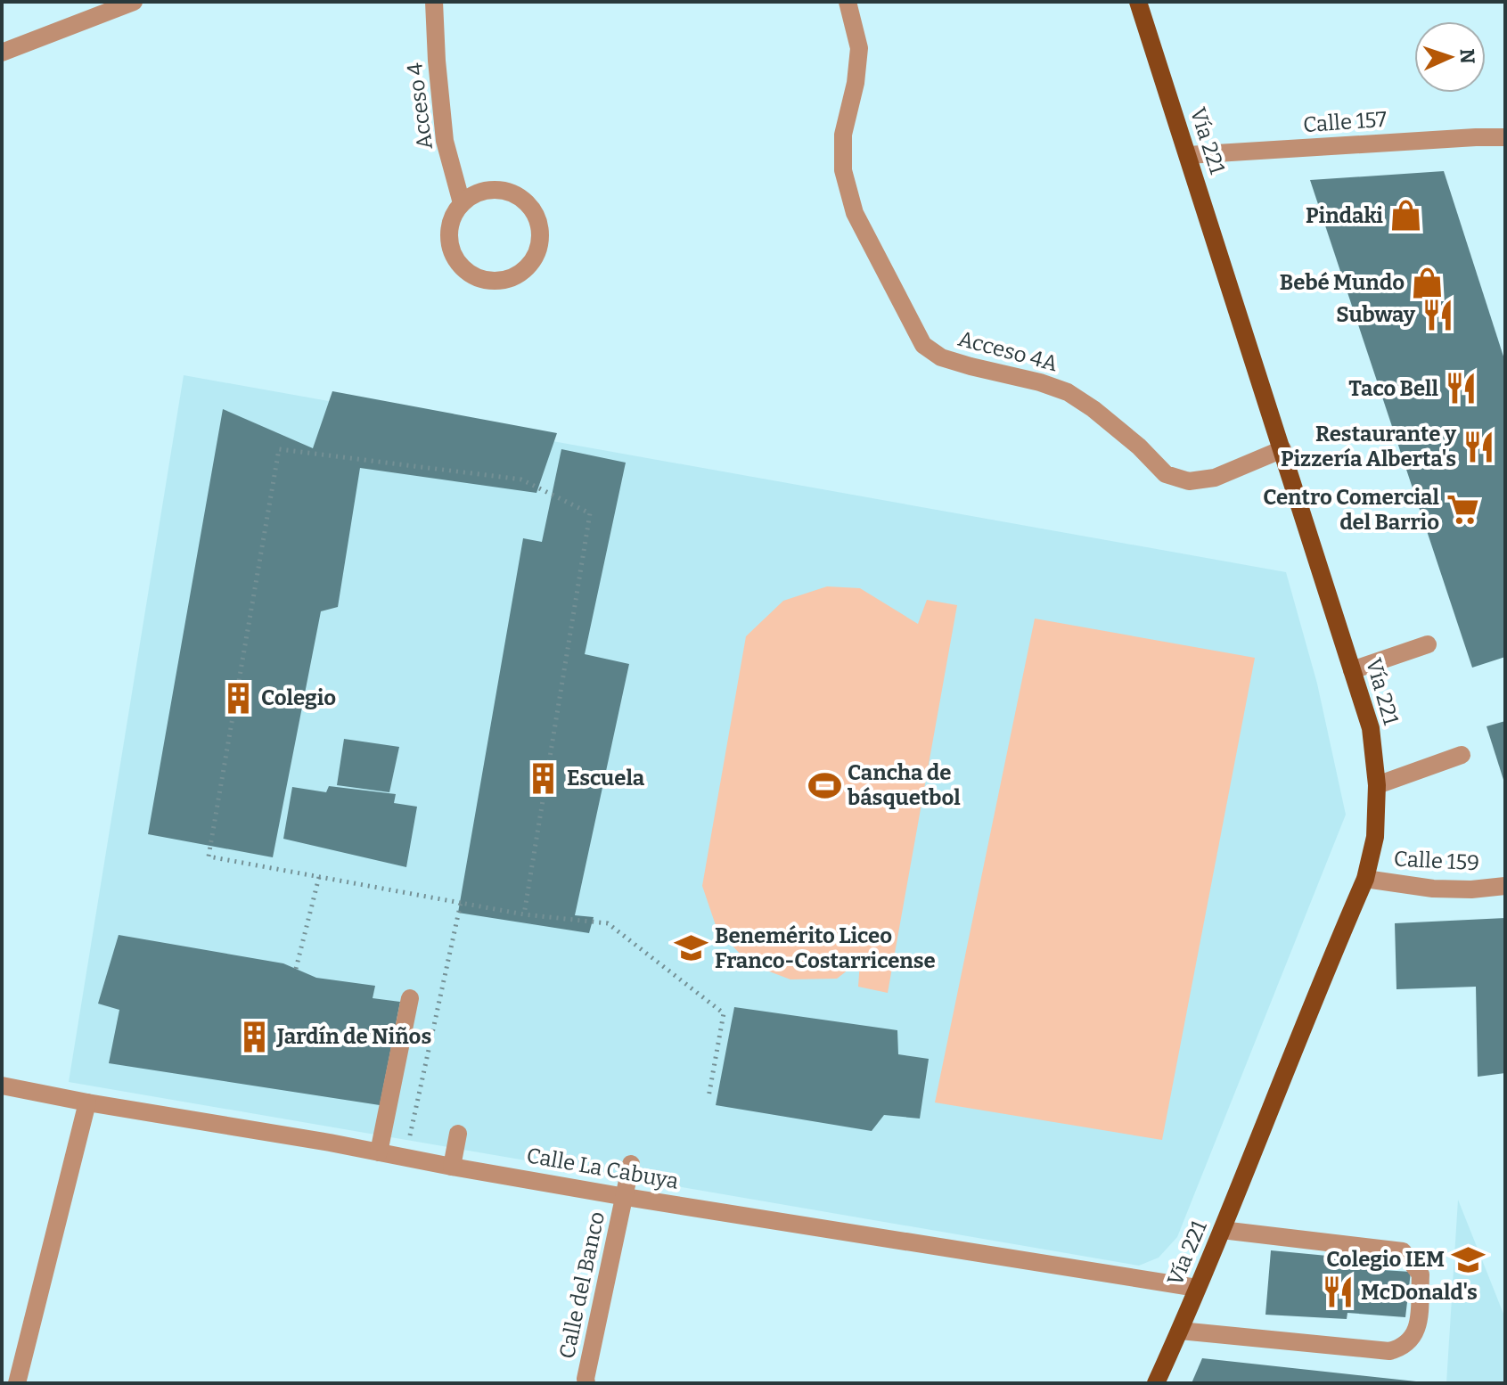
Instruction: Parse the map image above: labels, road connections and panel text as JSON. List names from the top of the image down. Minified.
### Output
{"streets":{"main road":["Vía 221"],"street":["Acceso 4","Calle 157","Acceso 4A","Calle 159","Calle La Cabuya","Calle del Banco"]},"crossings":[["Calle 157","Vía 221"],["Vía 221","Acceso 4A"],["Vía 221","Calle 159"],["Vía 221","Calle La Cabuya"],["Calle La Cabuya","Calle del Banco"]],"places":{"shop":["Pindaki","Bebé Mundo"],"restaurant":["Subway","Taco Bell","Restaurante y Pizzería Alberta's","McDonald's"],"supermarket":["Centro Comercial del Barrio"],"building":["Colegio","Escuela","Jardín de Niños"],"sports":["Cancha de básquetbol"],"school or university":["Benemérito Liceo Franco-Costarricense","Colegio IEM"]},"north":"right"}
